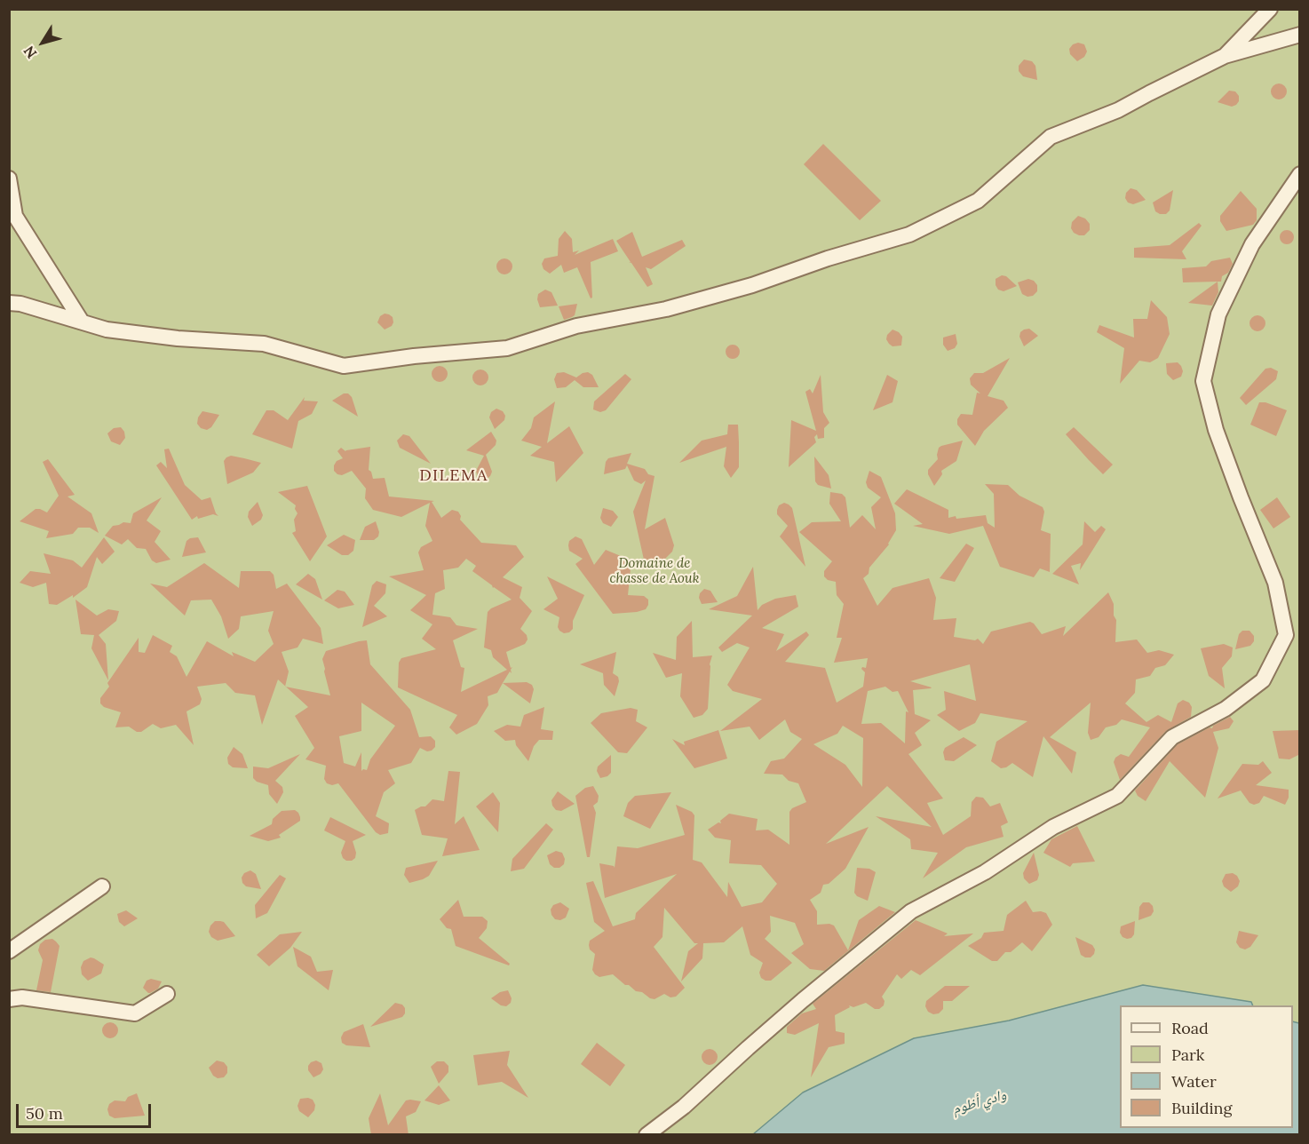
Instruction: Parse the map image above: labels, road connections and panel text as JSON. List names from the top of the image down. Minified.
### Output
{"districts":["DILEMA"],"water":["وادي أظوم"],"parks":["Domaine de chasse de Aouk"],"legend":["Road","Park","Water","Building"],"scale_bar":"50 m","north":"bottom left"}
